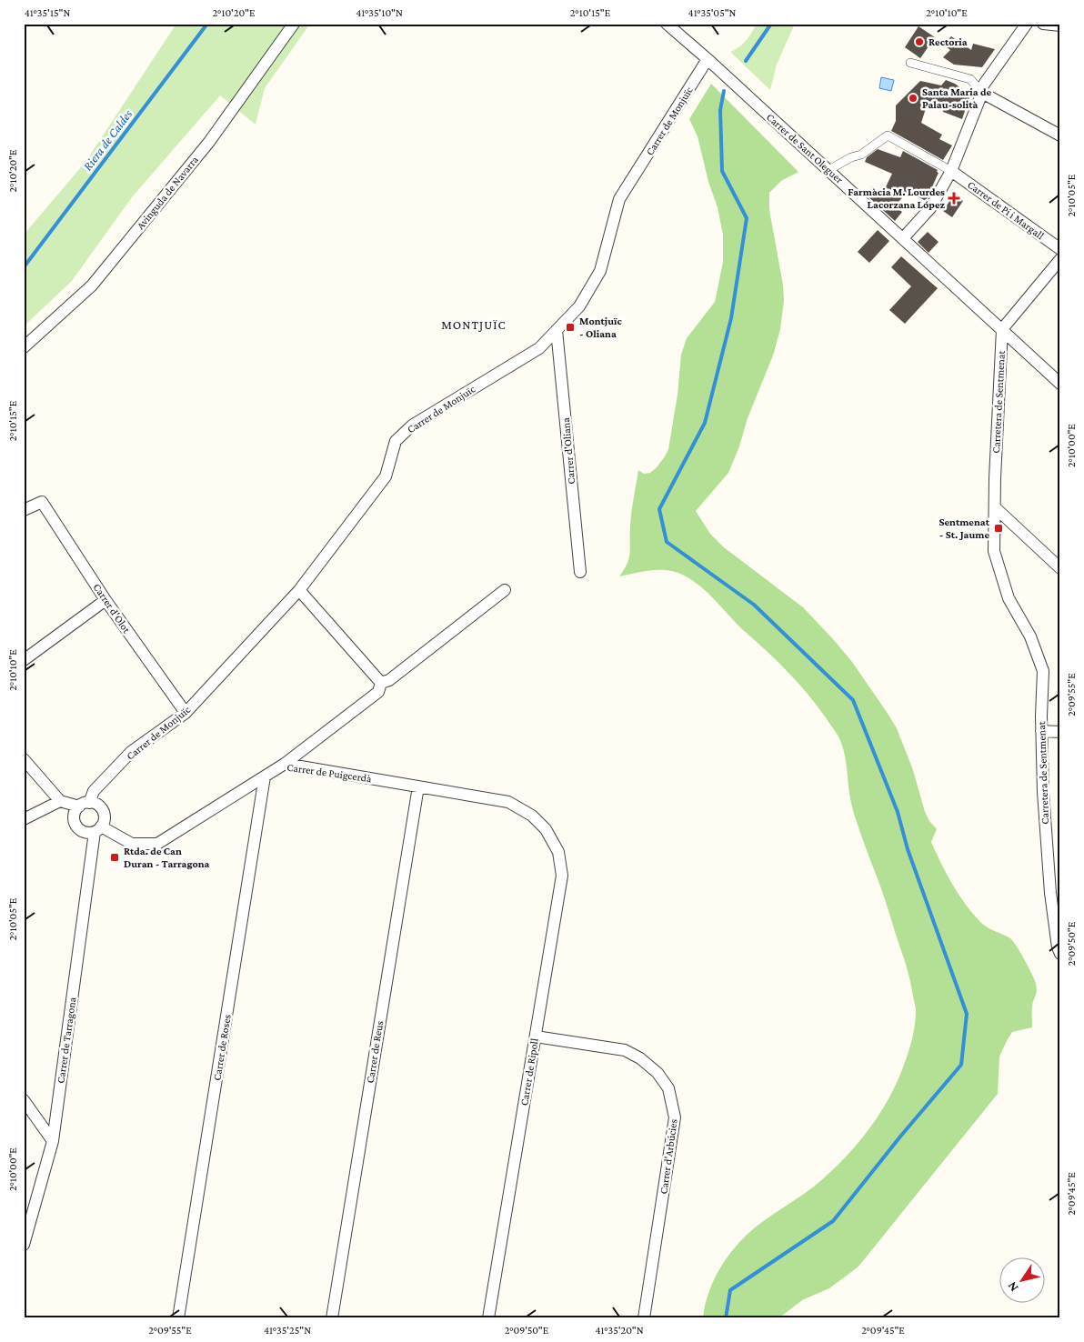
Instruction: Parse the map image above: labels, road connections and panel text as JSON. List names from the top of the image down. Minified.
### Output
{"streets":{"street":["Carrer de Monjuïc","Carrer de Sant Oleguer","Avinguda de Navarra","Carrer de Pi i Margall","Carretera de Sentmenat","Carrer d'Oliana","Carrer d'Olot","Carrer de Puigcerdà","Carrer de Tarragona","Carrer de Roses","Carrer de Reus","Carrer de Ripoll","Carrer d'Arbúcies"]},"crossings":[["Carrer de Monjuïc","Carrer de Sant Oleguer"],["Carrer de Monjuïc","Carrer d'Oliana"],["Carrer de Monjuïc","Carrer d'Olot"],["Carrer de Monjuïc","Carrer de Puigcerdà"],["Carrer de Monjuïc","Carrer de Tarragona"],["Carrer de Sant Oleguer","Carretera de Sentmenat"],["Carrer de Puigcerdà","Carrer de Tarragona"],["Carrer de Puigcerdà","Carrer de Roses"],["Carrer de Puigcerdà","Carrer de Reus"],["Carrer de Puigcerdà","Carrer de Ripoll"],["Carrer de Ripoll","Carrer d'Arbúcies"]],"districts":["MONTJUÏC"],"water":["Riera de Caldes"],"places":{"other":["Rectoria","Santa Maria de Palau-solità"],"health":["Farmàcia M. Lourdes Lacorzana López"],"transit":["Montjuïc - Oliana","Sentmenat - St. Jaume","Rtda. de Can Duran - Tarragona"]},"north":"bottom left","coordinates":["41°35'15\"N","2°10'20\"E","41°35'10\"N","2°10'15\"E","41°35'05\"N","2°10'10\"E","2°10'05\"E","2°10'00\"E","2°09'55\"E","2°09'50\"E","2°09'45\"E","41°35'25\"N","41°35'20\"N"]}
